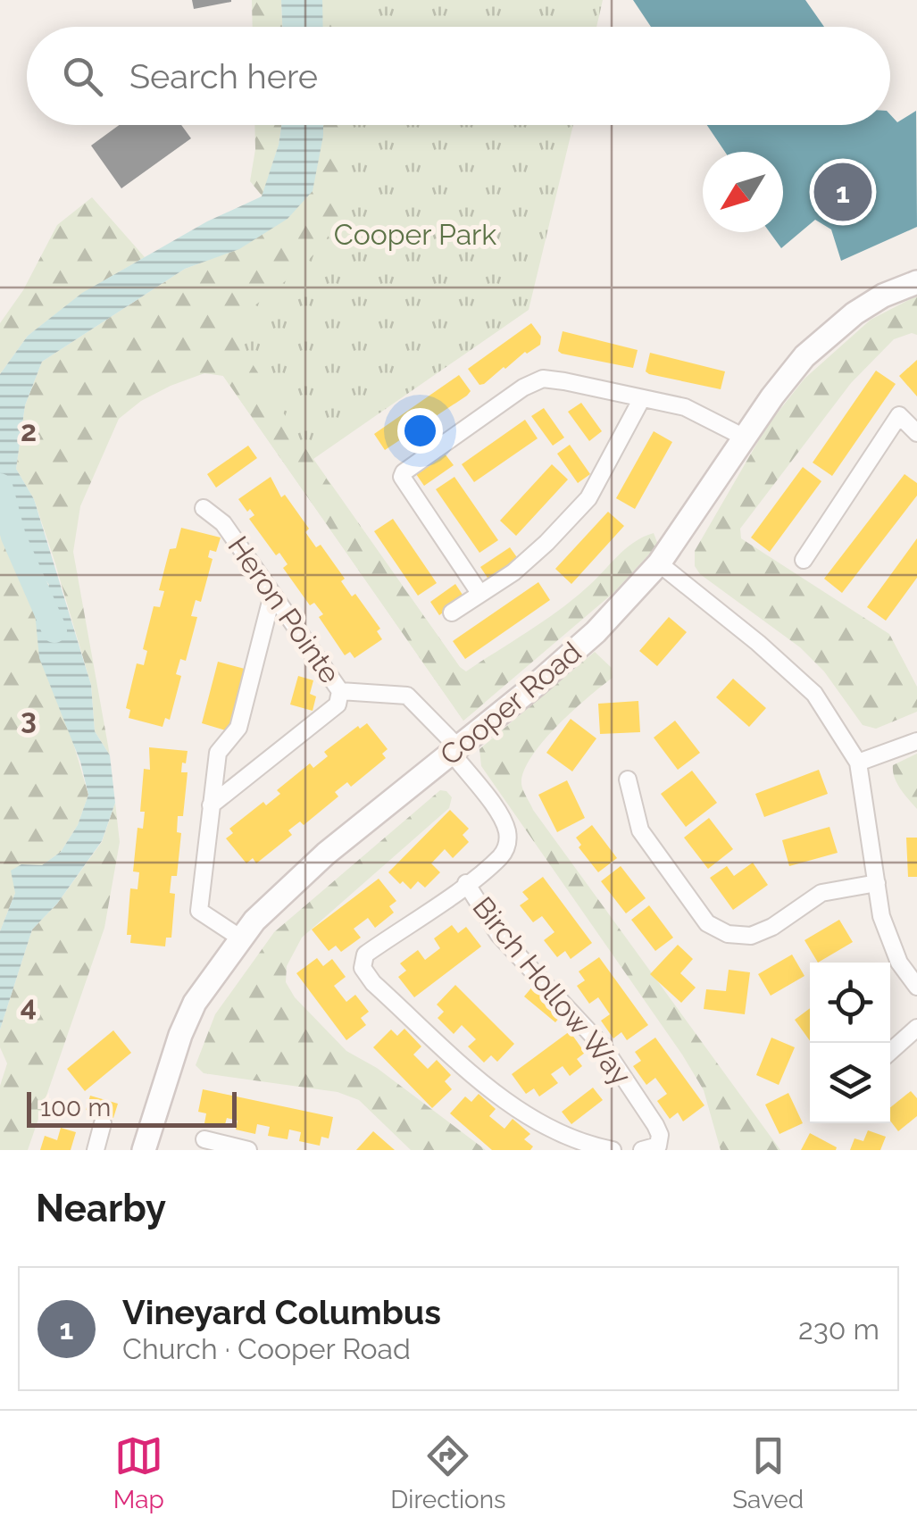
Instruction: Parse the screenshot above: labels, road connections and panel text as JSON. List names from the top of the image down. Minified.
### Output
{"streets":{"street":["Heron Pointe","Cooper Road","Birch Hollow Way"]},"crossings":[["Heron Pointe","Cooper Road"],["Heron Pointe","Birch Hollow Way"]],"parks":["Cooper Park"],"scale_bar":"100 m","north":"bottom left","page":{"search":"Search here","pins":"1","scale":"100 m","heading":"Nearby","list":[{"mark":"1","name":"Vineyard Columbus","note":"Church · Cooper Road","value":"230 m"}],"nav":["Map","Directions","Saved"]},"grid":{"rows":["2","3","4"]}}
